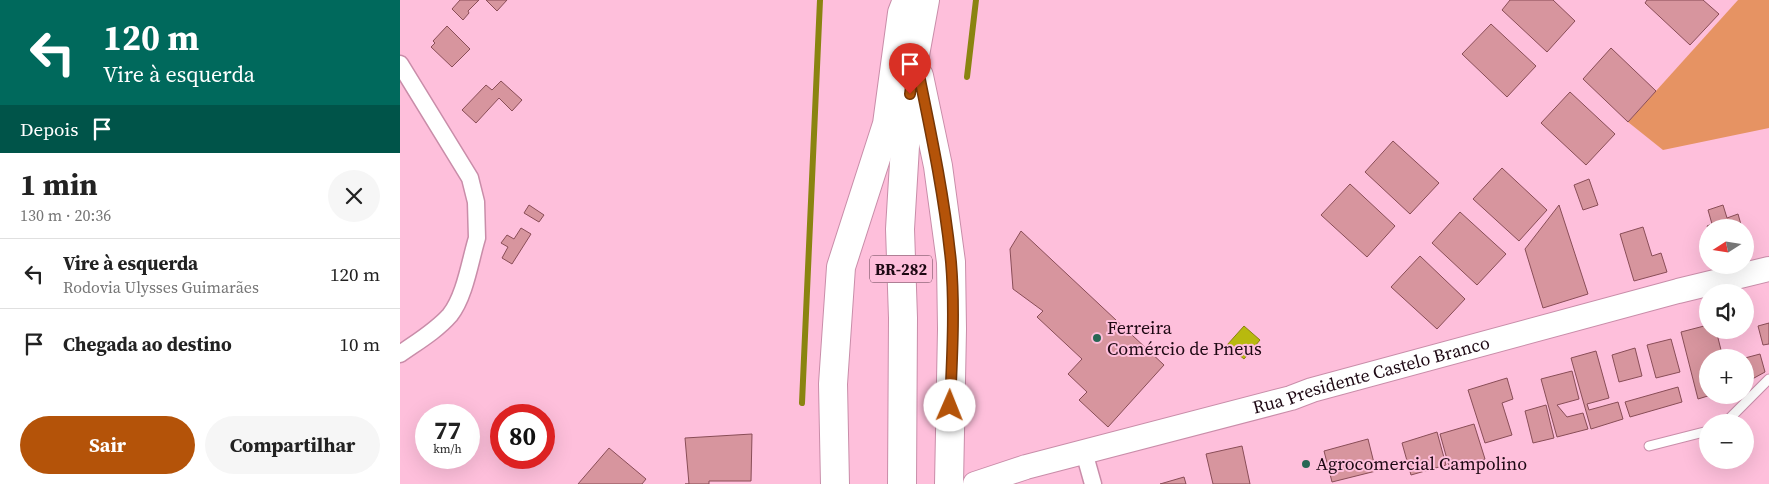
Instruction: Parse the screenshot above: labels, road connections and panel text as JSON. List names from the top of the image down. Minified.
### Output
{"streets":{"highway":["BR-282"],"street":["Rua Presidente Castelo Branco"]},"places":["Ferreira Comércio de Pneus","Agrocomercial Campolino"],"north":"left","page":{"turn":["120 m","Vire à esquerda"],"then":"Depois","heading":["1 min","130 m · 20:36"],"map_buttons":["+","−"],"list":[{"name":"Vire à esquerda","note":"Rodovia Ulysses Guimarães","value":"120 m"},{"name":"Chegada ao destino","value":"10 m"}],"speed":"77 km/h","limit":"80","buttons":["Sair","Compartilhar"]}}
